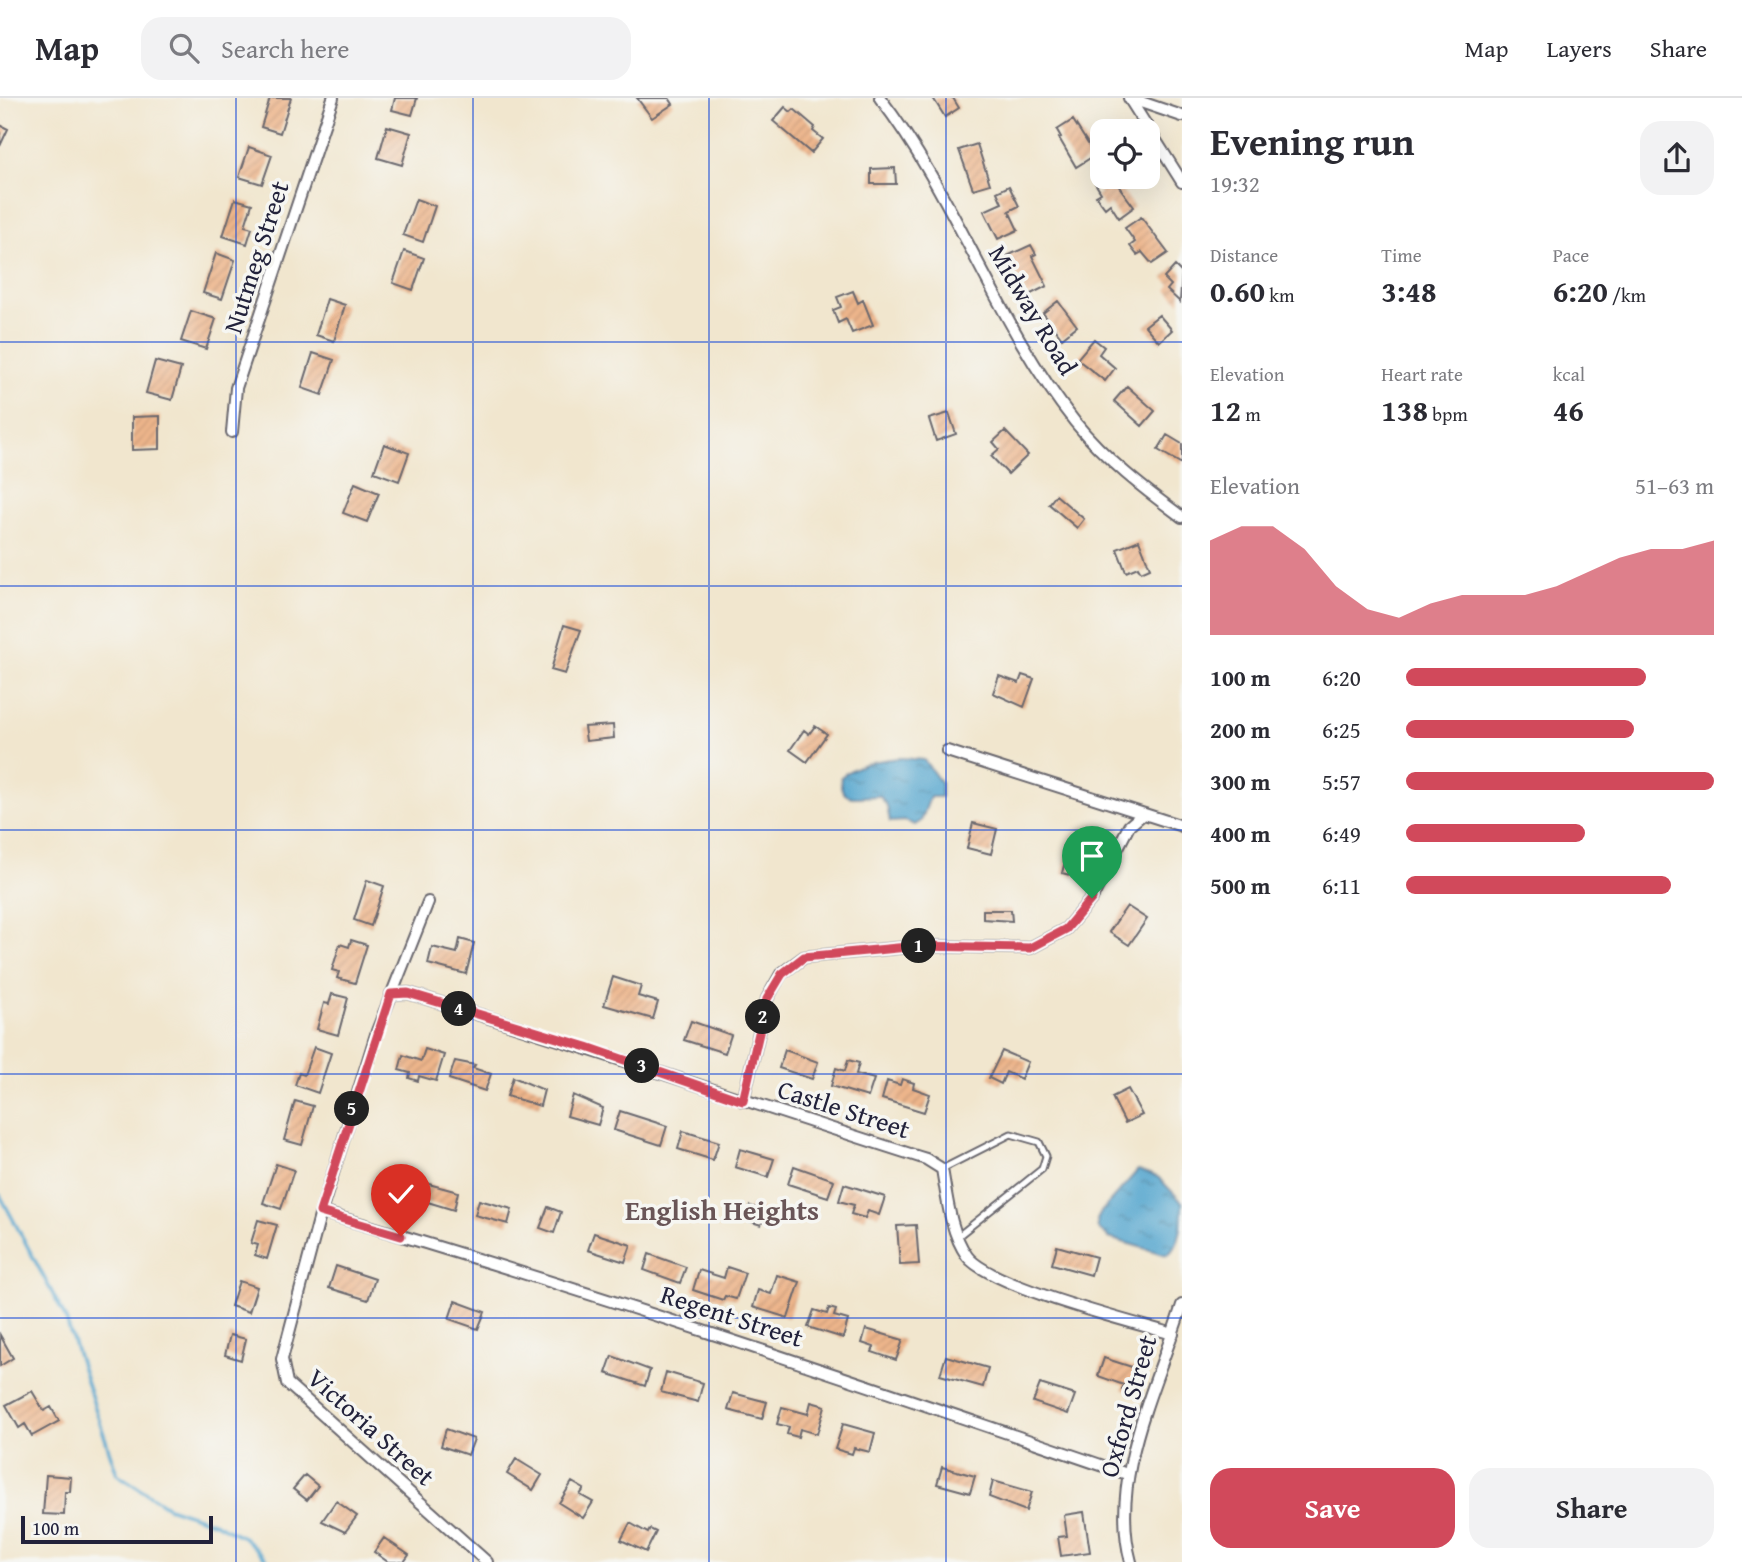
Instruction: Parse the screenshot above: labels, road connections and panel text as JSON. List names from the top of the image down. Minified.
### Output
{"streets":{"street":["Nutmeg Street","Midway Road","Castle Street","Regent Street","Oxford Street","Victoria Street"]},"crossings":[["Castle Street","Victoria Street"],["Regent Street","Oxford Street"],["Regent Street","Victoria Street"]],"districts":["English Heights"],"scale_bar":"100 m","page":{"header":"Map","search":"Search here","nav":["Map","Layers","Share"],"heading":["Evening run","19:32"],"stats":[["Distance","0.60 km"],["Time","3:48"],["Pace","6:20 /km"],["Elevation","12 m"],["Heart rate","138 bpm"],["kcal","46"]],"chart":["Elevation","51–63 m"],"list":[{"name":"100 m","note":"6:20"},{"name":"200 m","note":"6:25"},{"name":"300 m","note":"5:57"},{"name":"400 m","note":"6:49"},{"name":"500 m","note":"6:11"}],"pins":["1","4","2","3","5"],"buttons":["Save","Share"],"scale":"100 m"}}
